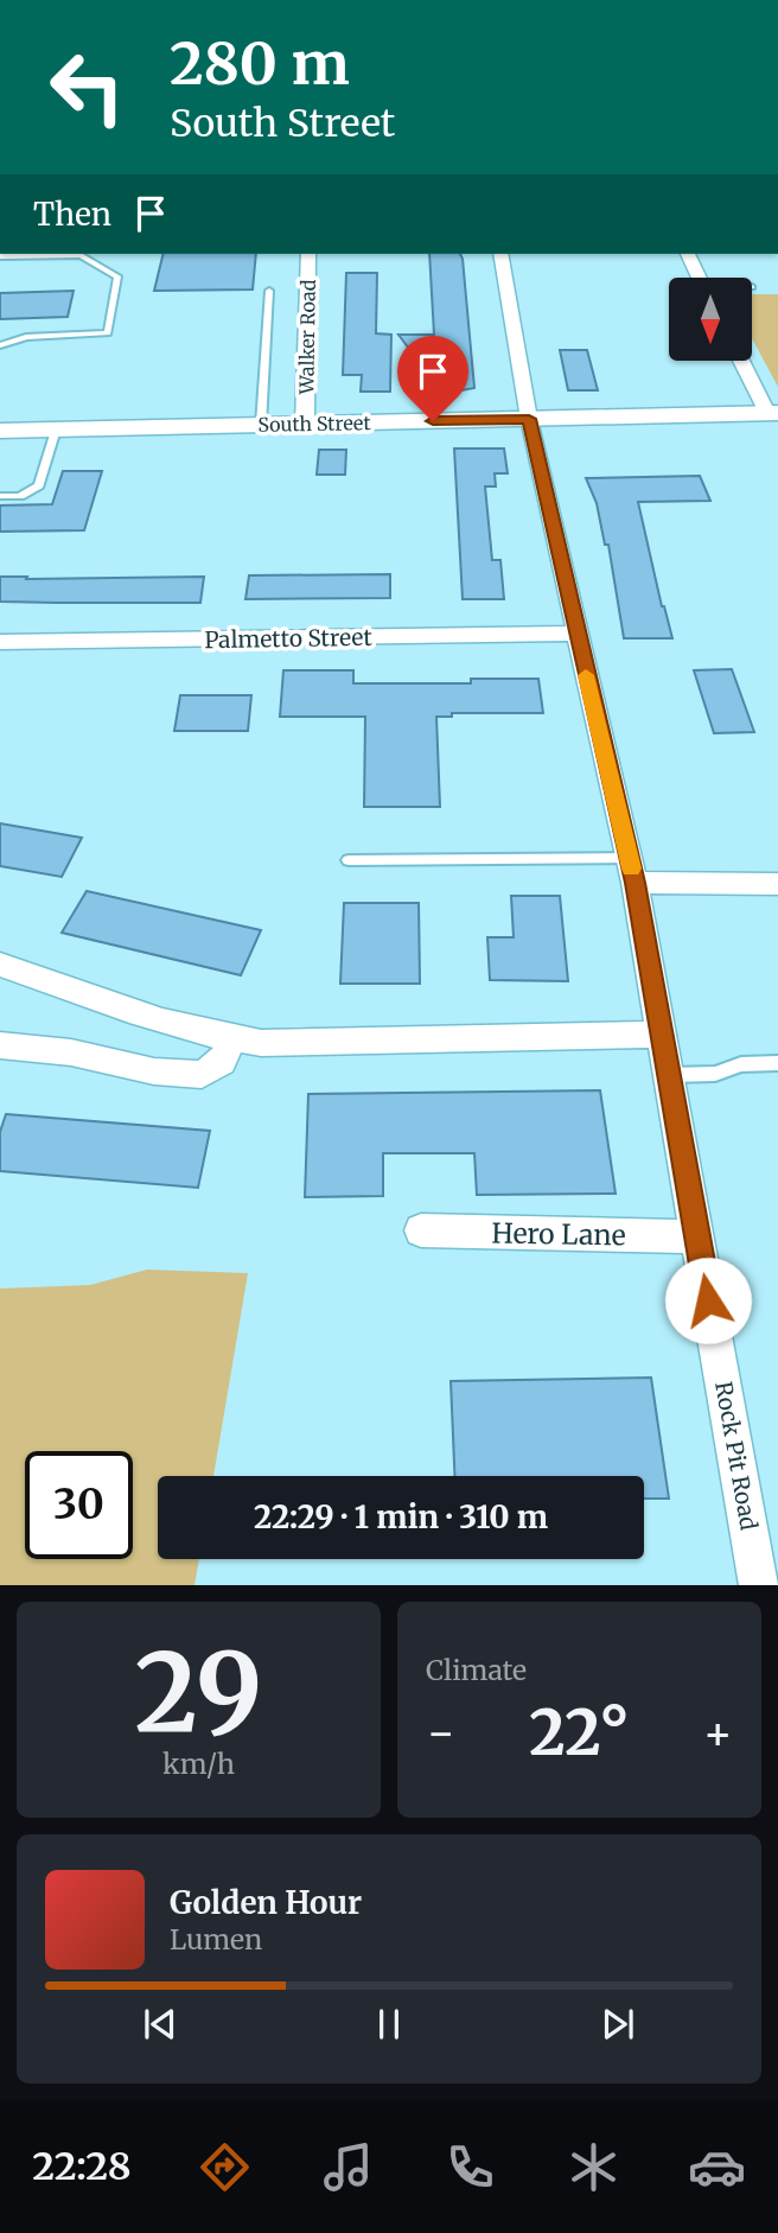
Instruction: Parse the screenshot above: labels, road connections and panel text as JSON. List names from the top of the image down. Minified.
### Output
{"streets":{"main road":["South Street"],"street":["Walker Road","Palmetto Street","Hero Lane","Rock Pit Road"]},"crossings":[["Walker Road","South Street"],["South Street","Rock Pit Road"],["Palmetto Street","Rock Pit Road"],["Hero Lane","Rock Pit Road"]],"north":"bottom","page":{"turn":["280 m","South Street"],"then":"Then","limit":"30","trip":"22:29 · 1 min · 310 m","tile":[["29","km/h"],"Climate"],"heat":["−","22°","+"],"song":["Golden Hour","Lumen"],"tabs":"22:28"}}
